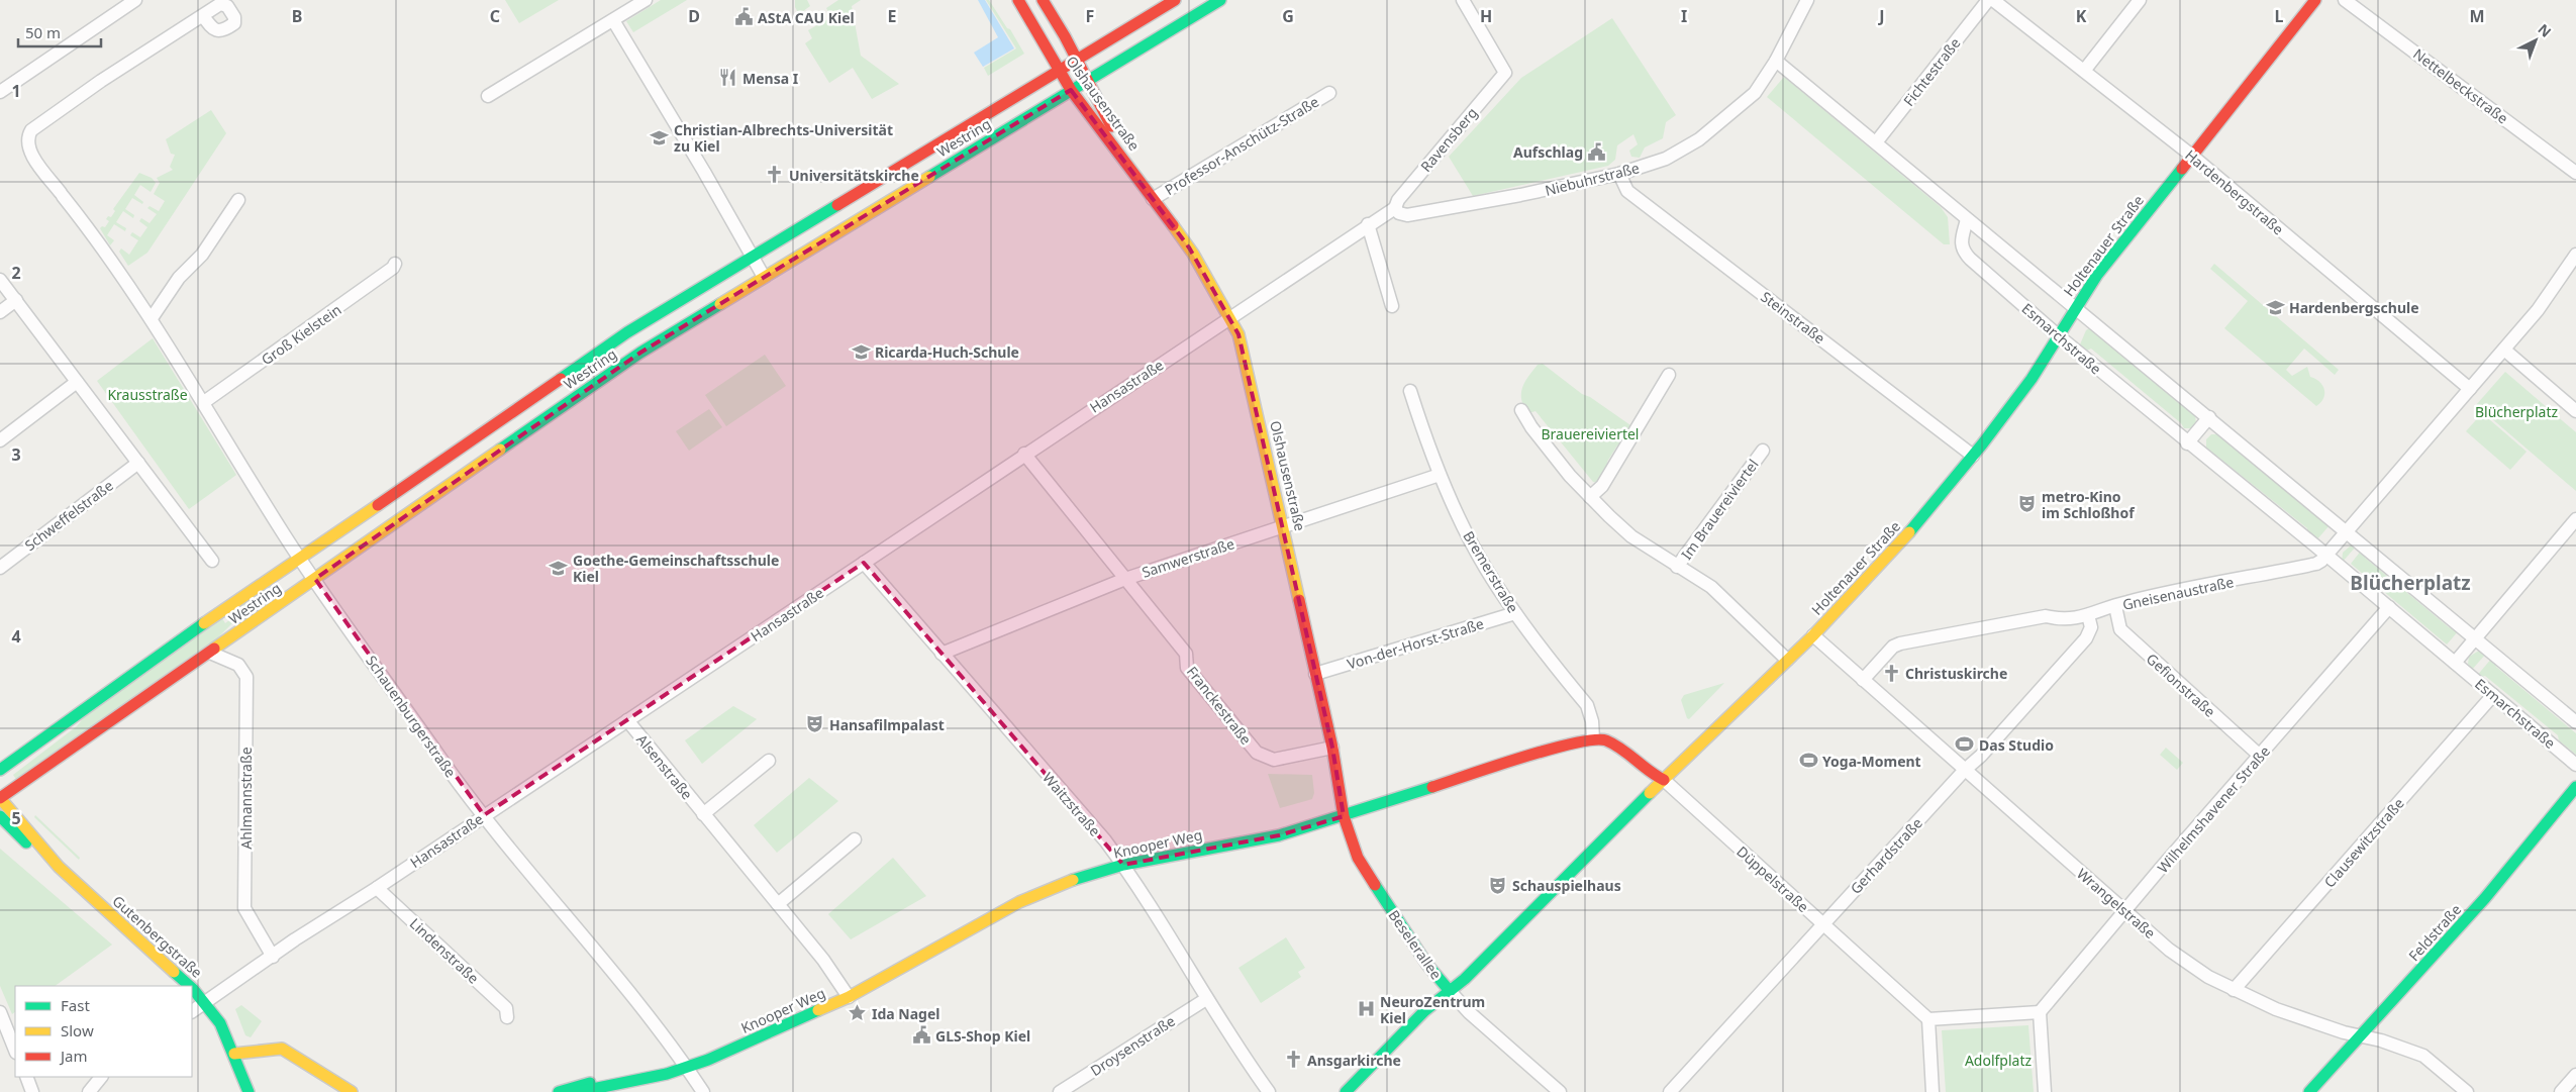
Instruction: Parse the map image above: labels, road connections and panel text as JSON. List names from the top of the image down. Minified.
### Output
{"streets":{"main road":["Olshausenstraße","Westring","Holtenauer Straße","Knooper Weg","Düppelstraße","Feldstraße","Gutenbergstraße","Beselerallee"],"street":["Fichtestraße","Nettelbeckstraße","Ravensberg","Professor-Anschütz-Straße","Niebuhrstraße","Hardenbergstraße","Steinstraße","Groß Kielstein","Esmarchstraße","Hansastraße","Im Brauereiviertel","Schweffelstraße","Samwerstraße","Bremerstraße","Gneisenaustraße","Von-der-Horst-Straße","Gefionstraße","Franckestraße","Schauenburgerstraße","Alsenstraße","Ahlmannstraße","Waitzstraße","Wilhelmshavener Straße","Clausewitzstraße","Gerhardstraße","Wrangelstraße","Lindenstraße","Droysenstraße"]},"crossings":[["Olshausenstraße","Westring"],["Olshausenstraße","Professor-Anschütz-Straße"],["Olshausenstraße","Hansastraße"],["Olshausenstraße","Samwerstraße"],["Olshausenstraße","Von-der-Horst-Straße"],["Olshausenstraße","Franckestraße"],["Olshausenstraße","Knooper Weg"],["Olshausenstraße","Beselerallee"],["Westring","Schauenburgerstraße"],["Westring","Ahlmannstraße"],["Westring","Gutenbergstraße"],["Ravensberg","Niebuhrstraße"],["Niebuhrstraße","Steinstraße"],["Hardenbergstraße","Holtenauer Straße"],["Holtenauer Straße","Steinstraße"],["Holtenauer Straße","Esmarchstraße"],["Holtenauer Straße","Im Brauereiviertel"],["Holtenauer Straße","Düppelstraße"],["Holtenauer Straße","Wrangelstraße"],["Holtenauer Straße","Beselerallee"],["Groß Kielstein","Schauenburgerstraße"],["Esmarchstraße","Gneisenaustraße"],["Esmarchstraße","Wilhelmshavener Straße"],["Esmarchstraße","Clausewitzstraße"],["Hansastraße","Franckestraße"],["Hansastraße","Schauenburgerstraße"],["Hansastraße","Alsenstraße"],["Hansastraße","Ahlmannstraße"],["Hansastraße","Waitzstraße"],["Hansastraße","Gutenbergstraße"],["Hansastraße","Lindenstraße"],["Samwerstraße","Bremerstraße"],["Samwerstraße","Franckestraße"],["Samwerstraße","Waitzstraße"],["Bremerstraße","Von-der-Horst-Straße"],["Bremerstraße","Knooper Weg"],["Bremerstraße","Düppelstraße"],["Gneisenaustraße","Gefionstraße"],["Gneisenaustraße","Gerhardstraße"],["Gneisenaustraße","Wrangelstraße"],["Gefionstraße","Wilhelmshavener Straße"],["Schauenburgerstraße","Knooper Weg"],["Alsenstraße","Knooper Weg"],["Waitzstraße","Knooper Weg"],["Waitzstraße","Droysenstraße"],["Wilhelmshavener Straße","Wrangelstraße"],["Clausewitzstraße","Wrangelstraße"],["Knooper Weg","Düppelstraße"],["Knooper Weg","Beselerallee"],["Gerhardstraße","Düppelstraße"],["Gerhardstraße","Wrangelstraße"],["Wrangelstraße","Feldstraße"]],"districts":["Blücherplatz"],"parks":["Krausstraße","Blücherplatz","Brauereiviertel","Adolfplatz"],"places":{"public building":["AStA CAU Kiel","Aufschlag","GLS-Shop Kiel"],"restaurant":["Mensa I"],"school or university":["Christian-Albrechts-Universität zu Kiel","Hardenbergschule","Ricarda-Huch-Schule","Goethe-Gemeinschaftsschule Kiel"],"church":["Universitätskirche","Christuskirche","Ansgarkirche"],"theatre":["metro-Kino im Schloßhof","Hansafilmpalast","Schauspielhaus"],"sports":["Das Studio","Yoga-Moment"],"hospital":["NeuroZentrum Kiel"],"place":["Ida Nagel"]},"legend":["Fast","Slow","Jam"],"scale_bar":"50 m","north":"top right","grid":{"columns":["B","C","D","E","F","G","H","I","J","K","L","M"],"rows":["1","2","3","4","5"]}}
